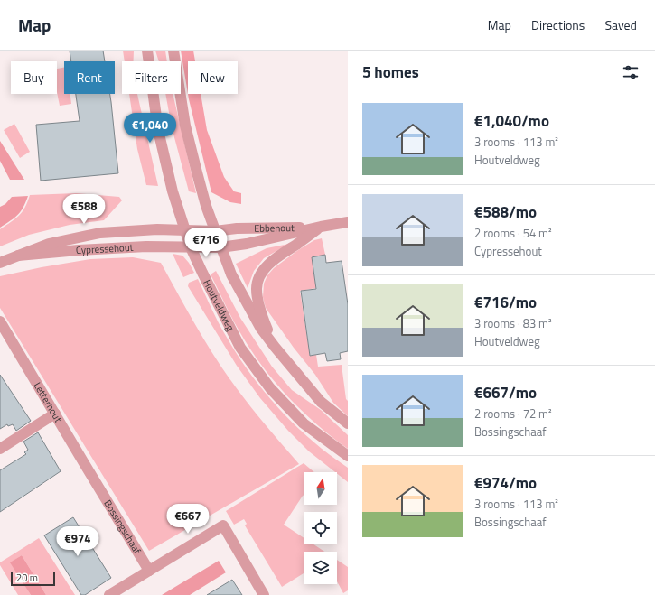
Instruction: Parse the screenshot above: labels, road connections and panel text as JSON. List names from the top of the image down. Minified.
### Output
{"streets":{"street":["Ebbehout","Cypressehout","Houtveldweg","Letterhout","Bossingschaaf"]},"crossings":[["Ebbehout","Cypressehout"],["Ebbehout","Houtveldweg"],["Cypressehout","Houtveldweg"],["Letterhout","Bossingschaaf"]],"scale_bar":"20 m","north":"top","page":{"header":"Map","nav":["Map","Directions","Saved"],"heading":"5 homes","chip":["Buy","Rent","Filters","New"],"list":[{"name":"€1,040/mo","note":"3 rooms · 113 m² · Houtveldweg"},{"name":"€588/mo","note":"2 rooms · 54 m² · Cypressehout"},{"name":"€716/mo","note":"3 rooms · 83 m² · Houtveldweg"},{"name":"€667/mo","note":"2 rooms · 72 m² · Bossingschaaf"},{"name":"€974/mo","note":"3 rooms · 113 m² · Bossingschaaf"}],"price":["€1,040","€588","€716","€667","€974"],"scale":"20 m"}}
